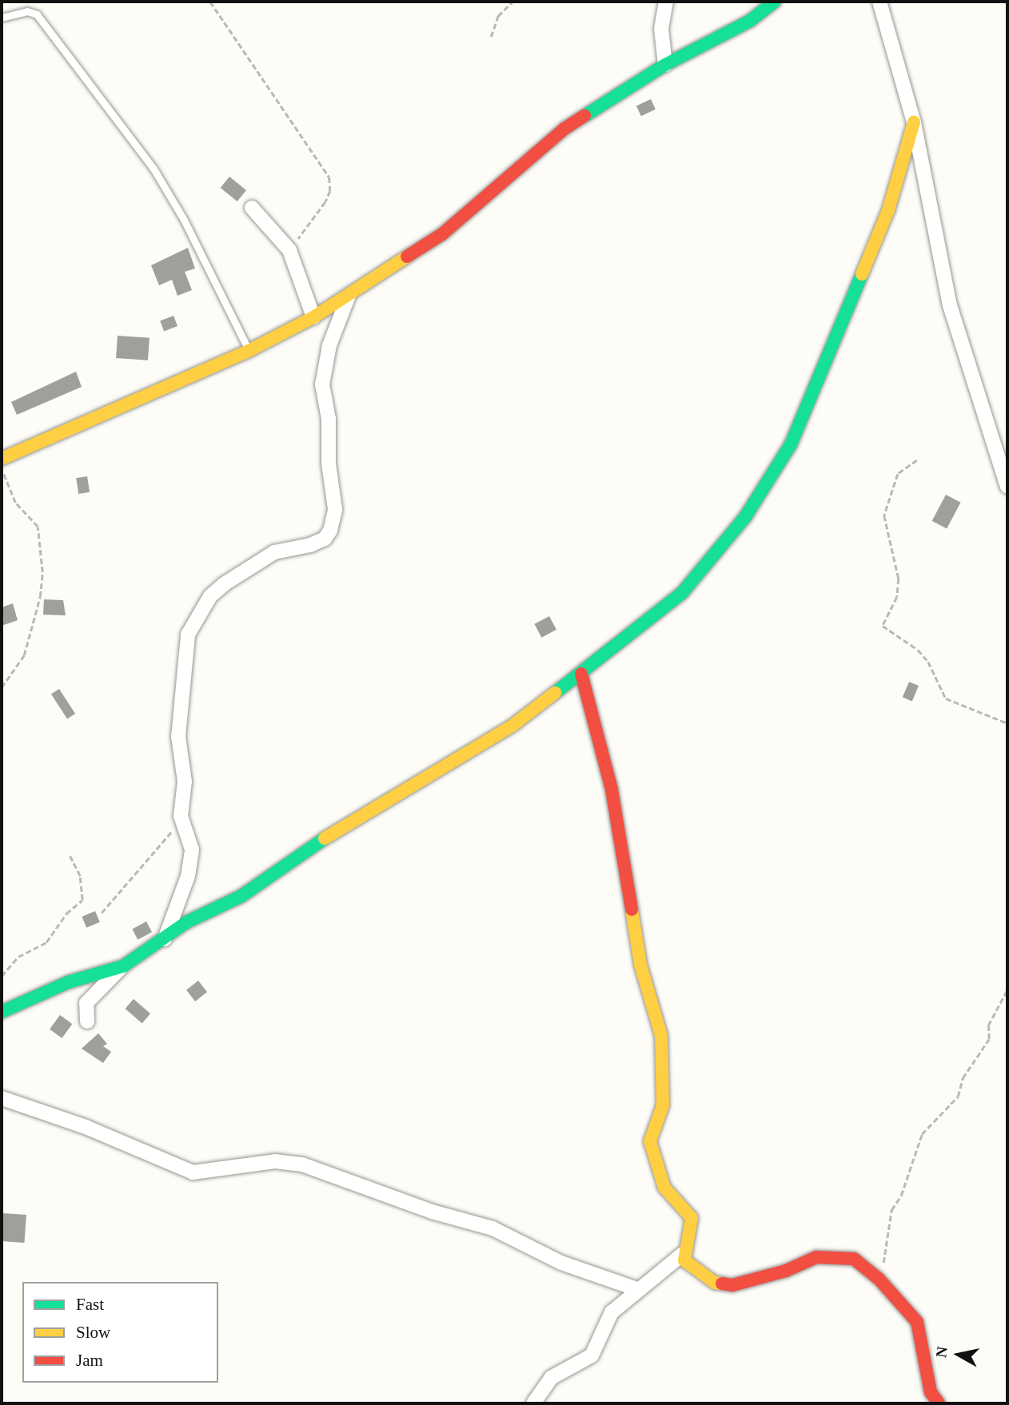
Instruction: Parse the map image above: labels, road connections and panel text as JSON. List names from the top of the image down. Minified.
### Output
{"legend":["Fast","Slow","Jam"],"north":"left"}
